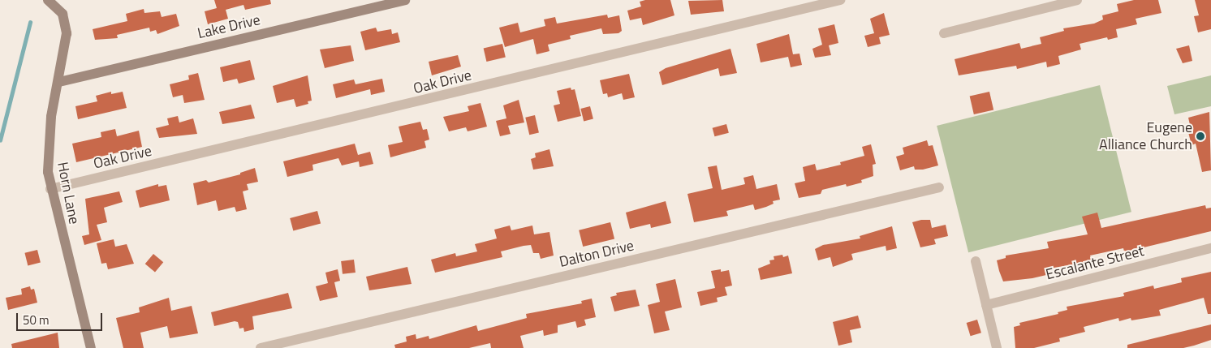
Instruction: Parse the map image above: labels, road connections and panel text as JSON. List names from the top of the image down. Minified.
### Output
{"streets":{"street":["Lake Drive","Oak Drive","Horn Lane","Dalton Drive","Escalante Street"]},"crossings":[["Lake Drive","Horn Lane"],["Oak Drive","Horn Lane"]],"places":["Eugene Alliance Church"],"scale_bar":"50 m"}
